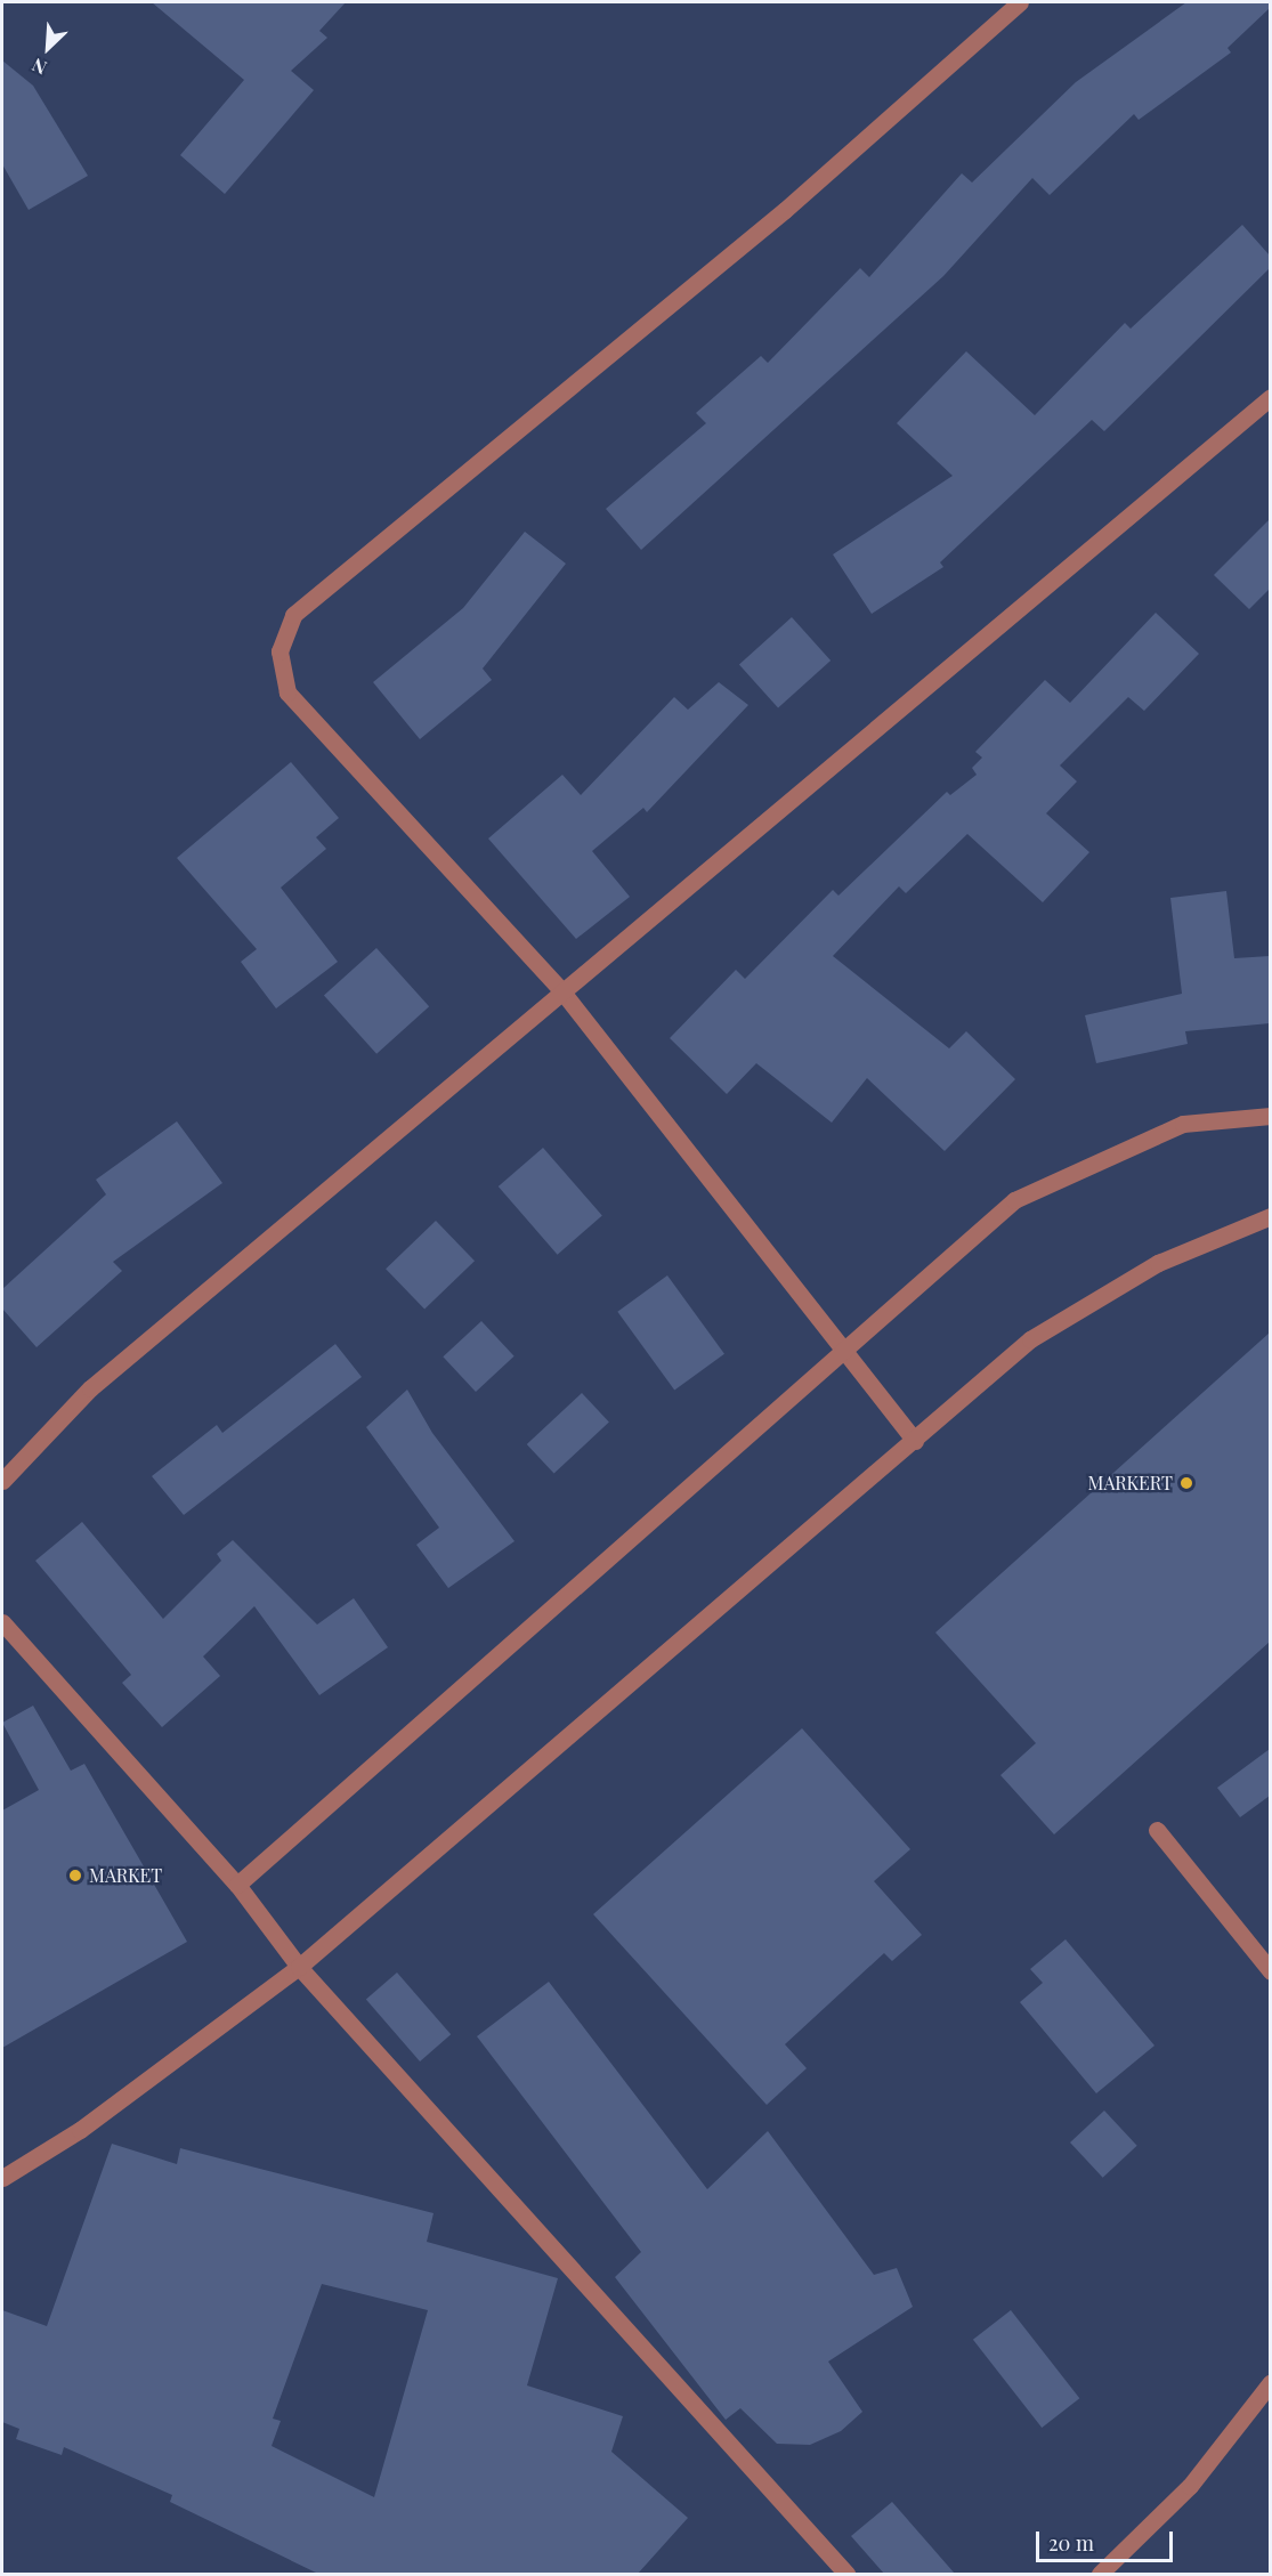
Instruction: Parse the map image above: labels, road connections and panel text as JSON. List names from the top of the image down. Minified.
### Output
{"places":["MARKERT","MARKET"],"scale_bar":"20 m","north":"bottom left"}
